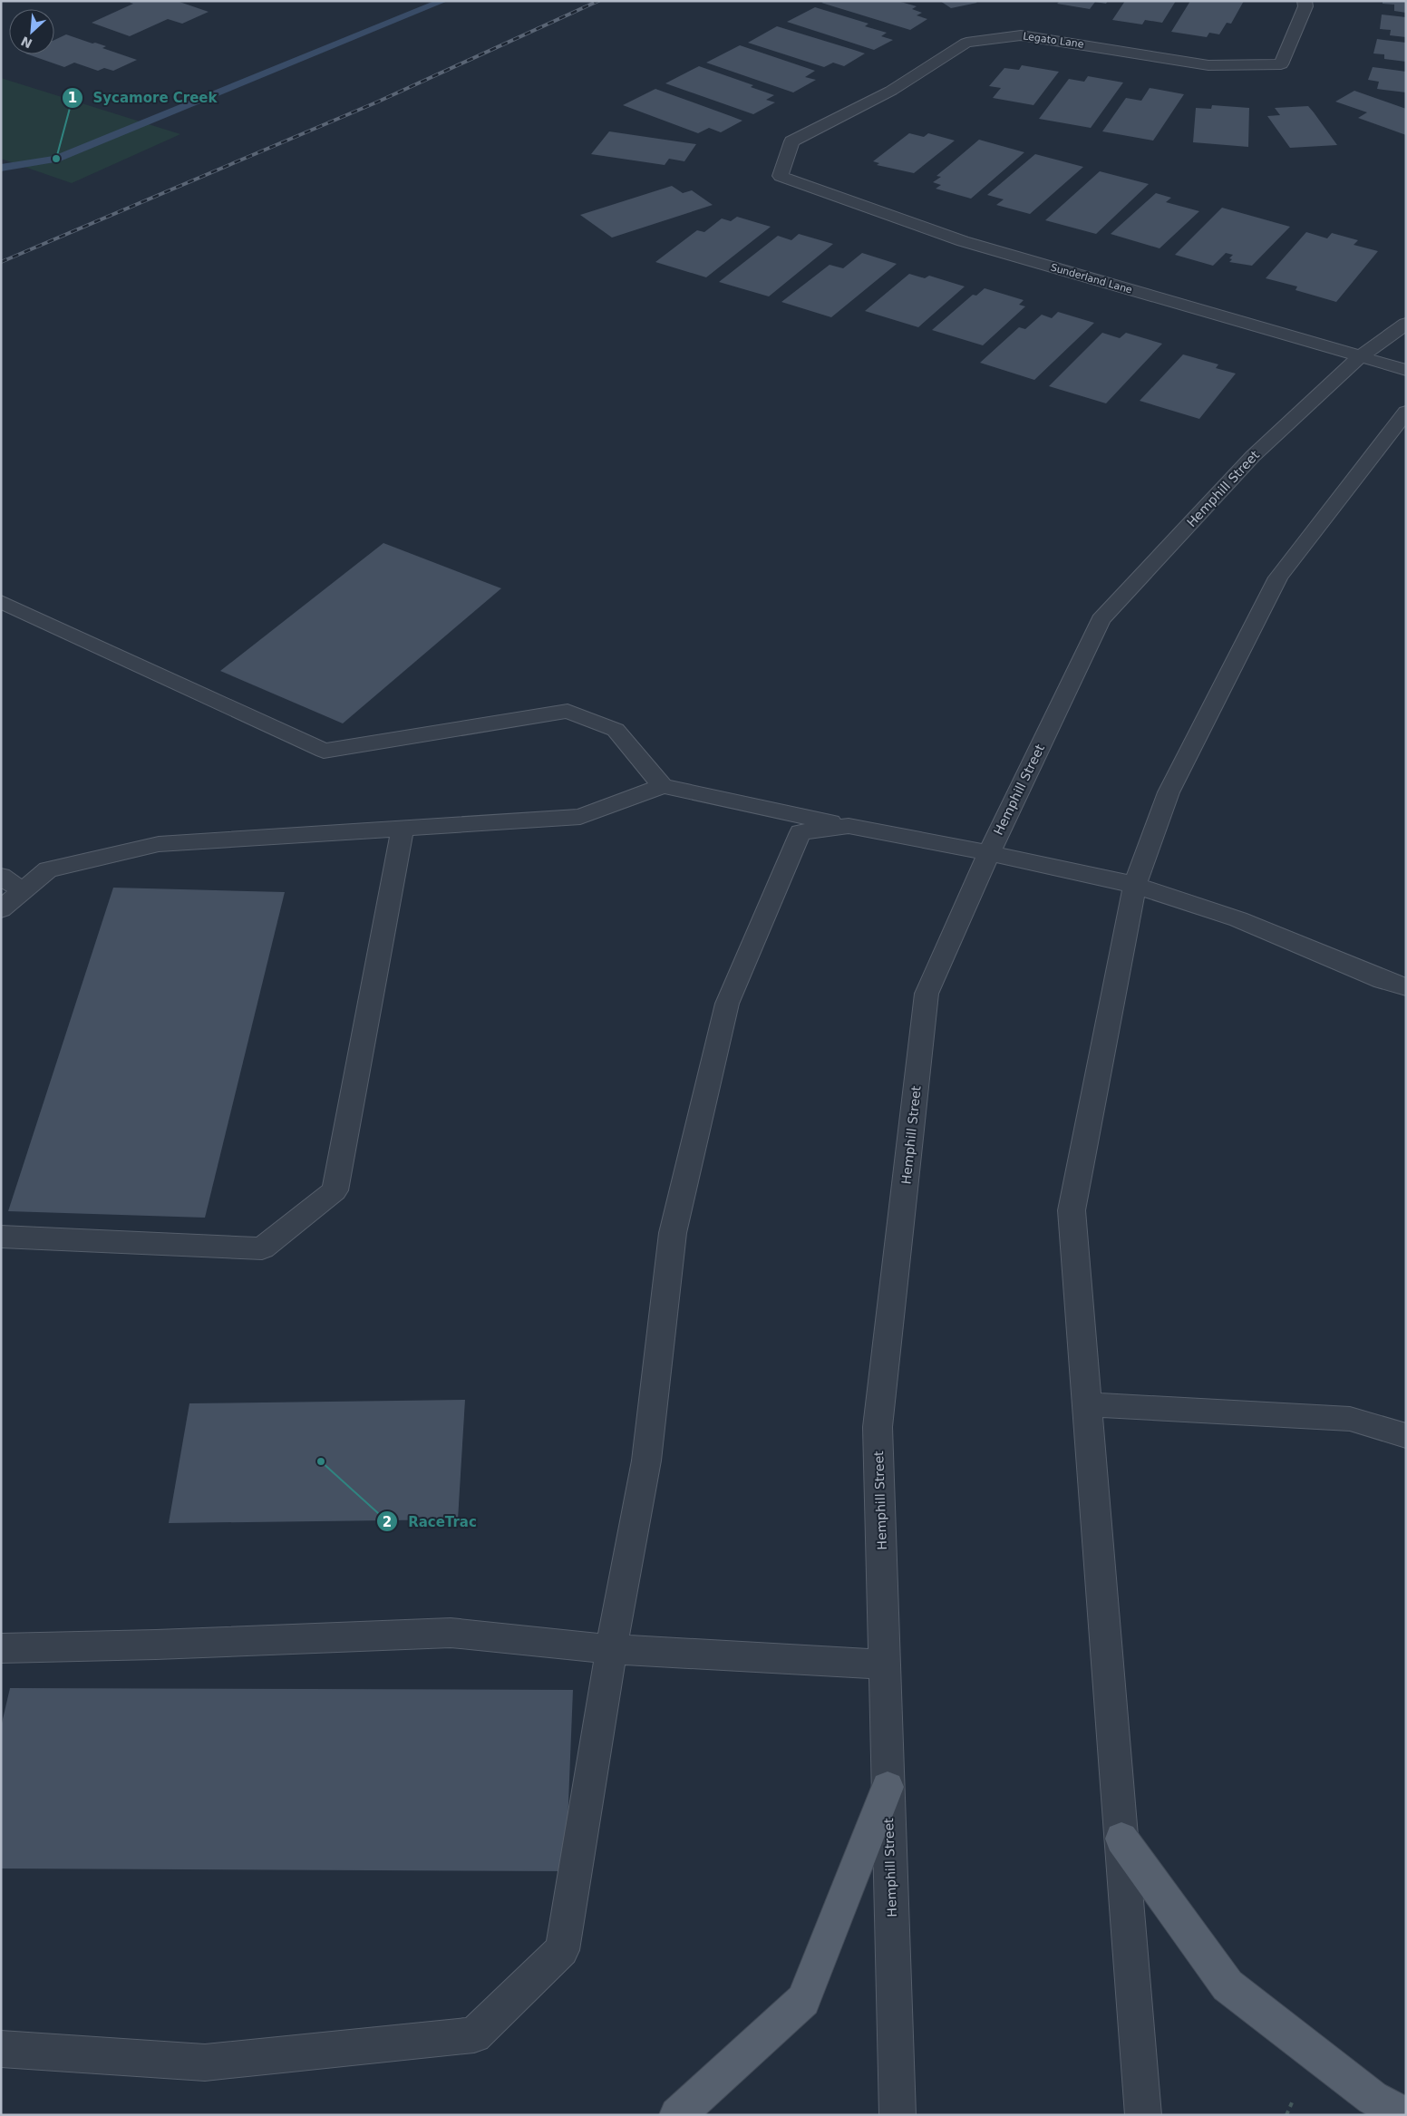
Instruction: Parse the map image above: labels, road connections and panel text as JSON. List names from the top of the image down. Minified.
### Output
{"streets":{"street":["Legato Lane","Sunderland Lane","Hemphill Street"]},"crossings":[["Legato Lane","Sunderland Lane"],["Sunderland Lane","Hemphill Street"]],"places":["Sycamore Creek","RaceTrac"],"north":"bottom left"}
